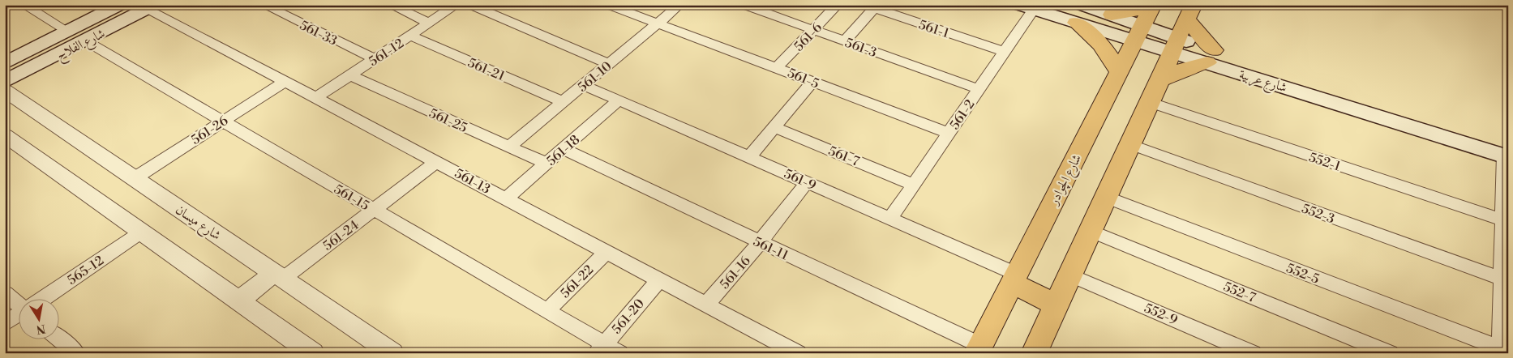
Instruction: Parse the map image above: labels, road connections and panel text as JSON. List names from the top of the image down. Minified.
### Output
{"streets":{"main road":["شارع الفلاح","شارع عربية","شارع الچوادر"],"street":["561-1","561-33","561-6","561-3","561-12","561-21","561-10","561-5","561-2","561-25","561-26","561-18","561-7","552-1","561-9","561-13","561-15","552-3","شارع ميسان","561-24","561-11","565-12","561-16","552-5","561-22","552-7","552-9","561-20"]},"crossings":[["561-1","561-2"],["561-33","561-12"],["561-6","561-3"],["561-6","561-5"],["شارع الفلاح","561-13"],["شارع الفلاح","561-15"],["561-3","561-2"],["561-12","561-21"],["561-12","561-25"],["561-12","561-13"],["561-21","561-10"],["561-10","561-5"],["561-10","561-25"],["561-10","561-9"],["561-5","561-2"],["شارع عربية","561-2"],["شارع عربية","شارع الچوادر"],["561-2","561-7"],["561-2","561-9"],["561-25","561-18"],["561-26","561-13"],["561-26","561-15"],["561-26","شارع ميسان"],["561-18","561-9"],["561-18","561-13"],["561-18","561-11"],["561-9","شارع الچوادر"],["561-9","561-16"],["شارع الچوادر","561-11"],["561-13","561-24"],["561-13","561-16"],["561-13","561-22"],["561-13","561-20"],["561-15","561-24"],["561-15","561-22"],["561-15","561-20"],["شارع ميسان","561-24"],["561-11","561-16"]],"north":"bottom"}
